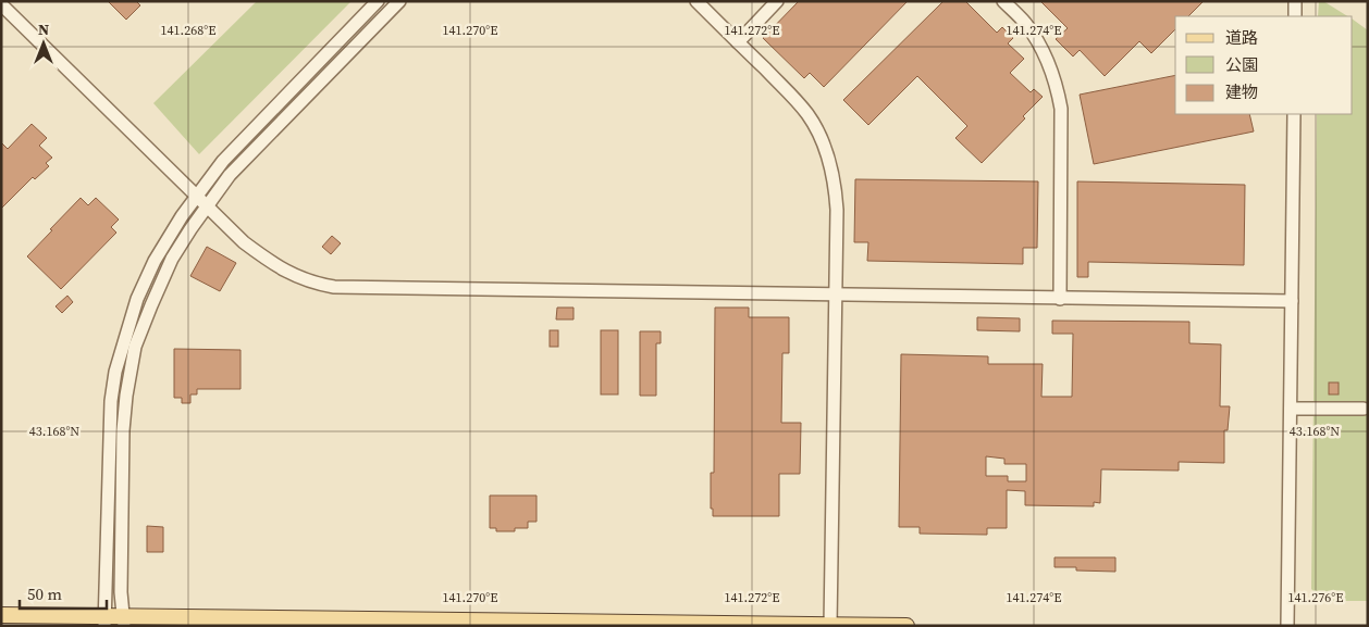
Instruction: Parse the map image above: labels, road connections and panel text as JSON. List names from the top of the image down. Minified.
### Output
{"legend":["道路","公園","建物"],"scale_bar":"50 m","north":"top","coordinates":["141.268°E","141.270°E","141.272°E","141.274°E","43.168°N","141.276°E"]}
